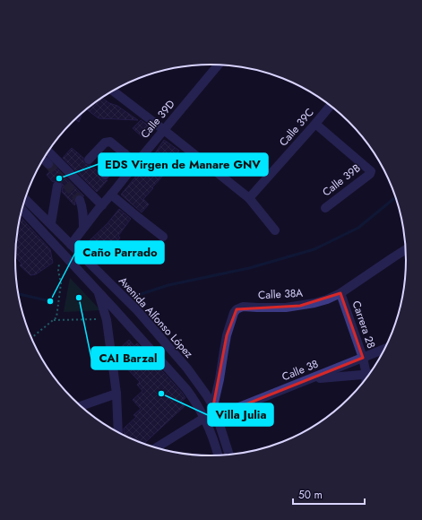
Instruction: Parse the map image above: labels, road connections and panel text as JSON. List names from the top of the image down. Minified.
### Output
{"streets":{"street":["Calle 39D","Calle 39C","Calle 39B","Calle 38A","Avenida Alfonso López","Carrera 28","Calle 38"]},"crossings":[["Calle 39D","Avenida Alfonso López"],["Calle 39C","Calle 39B"],["Calle 38A","Avenida Alfonso López"],["Calle 38A","Carrera 28"],["Avenida Alfonso López","Calle 38"],["Carrera 28","Calle 38"]],"places":["EDS Virgen de Manare GNV","CAI Barzal","Caño Parrado","Villa Julia"],"scale_bar":"50 m"}
